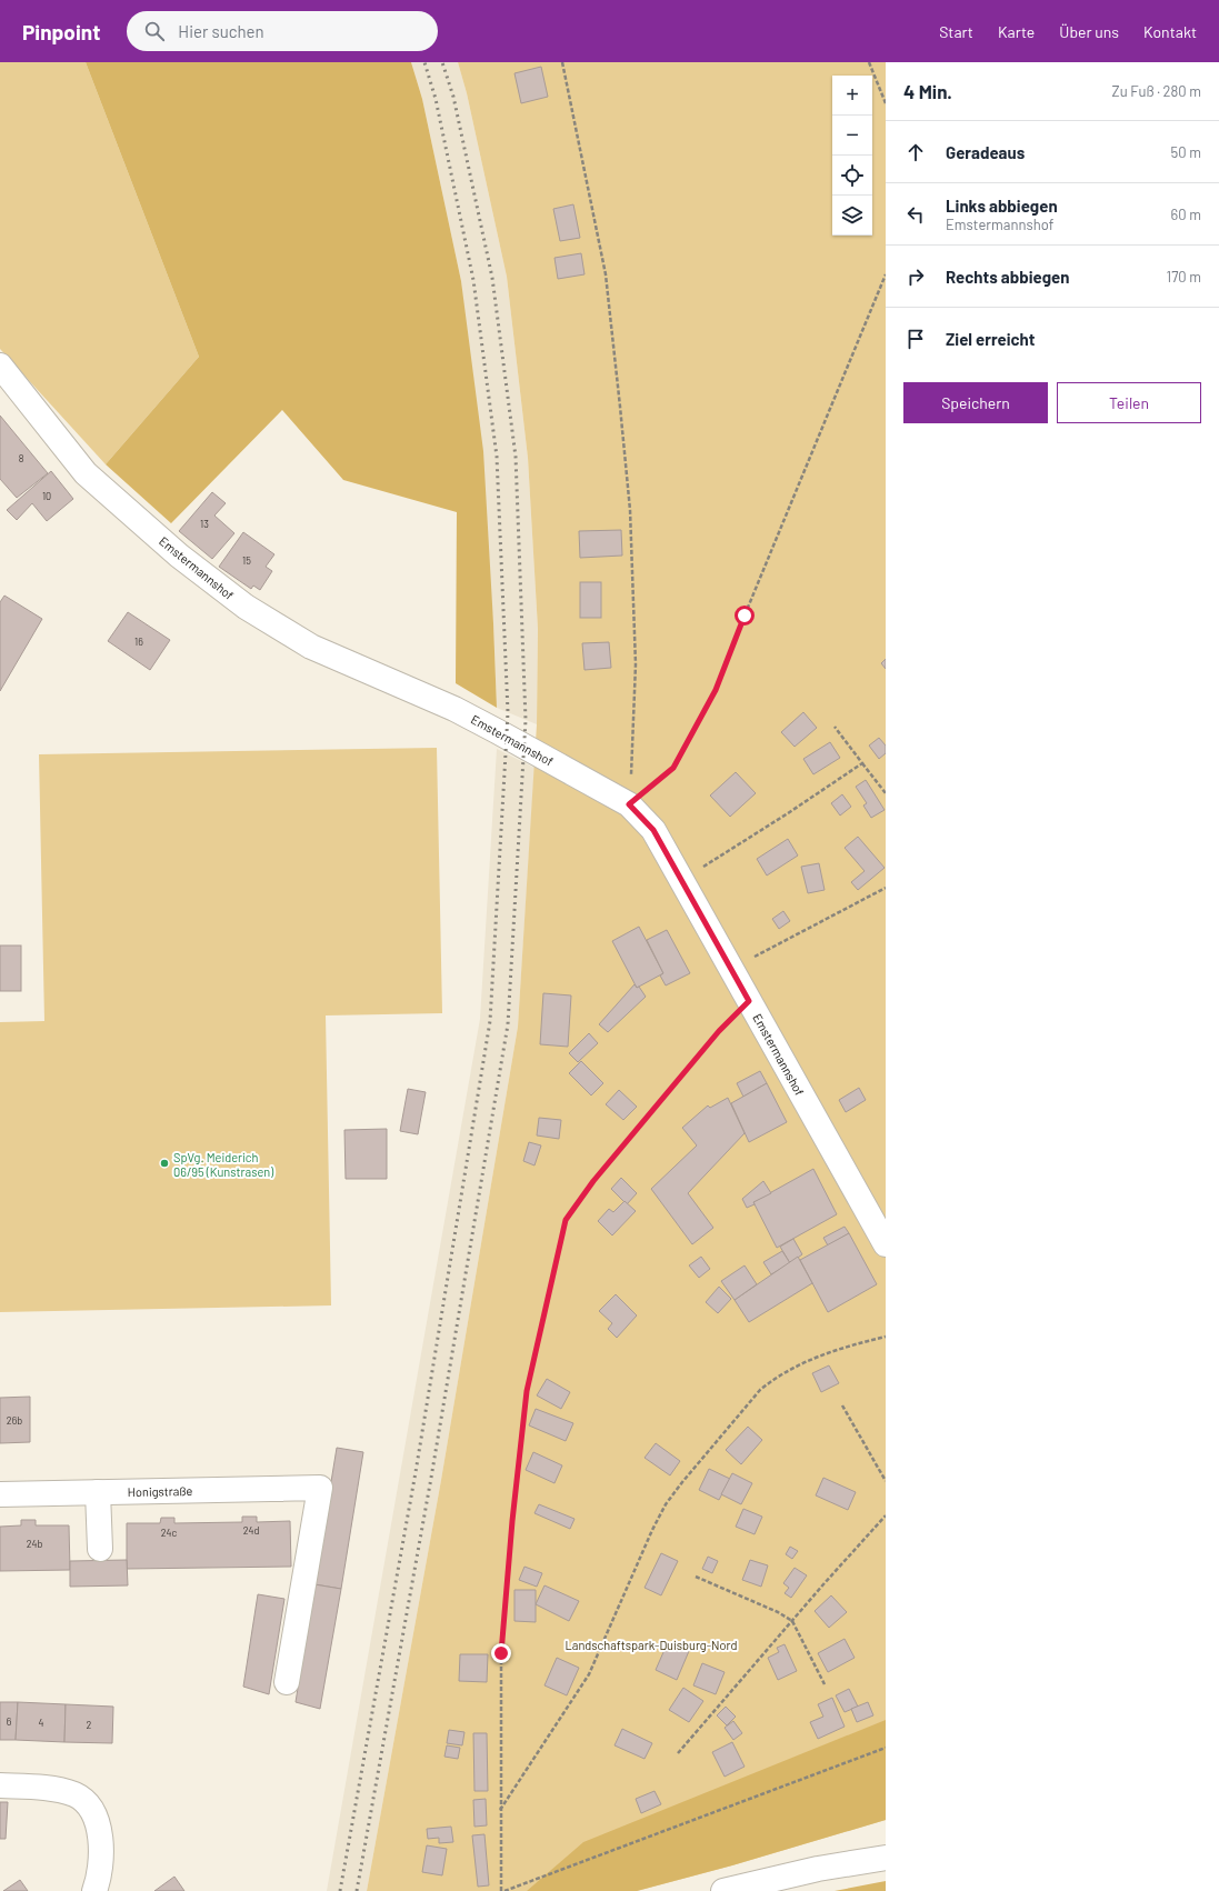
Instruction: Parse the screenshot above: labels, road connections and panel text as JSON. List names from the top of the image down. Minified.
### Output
{"streets":{"street":["Emstermannshof","Honigstraße"]},"parks":["Landschaftspark-Duisburg-Nord"],"places":["SpVg. Meiderich 06/95 (Kunstrasen)"],"house_numbers":["8","10","13","15","16","26b","24d","24c","24b","6","4","2"],"page":{"header":"Pinpoint","search":"Hier suchen","nav":["Start","Karte","Über uns","Kontakt"],"heading":["4 Min.","Zu Fuß · 280 m"],"map_buttons":["+","−"],"list":[["Geradeaus","50 m"],["Links abbiegen","Emstermannshof","60 m"],["Rechts abbiegen","170 m"],"Ziel erreicht"],"buttons":["Speichern","Teilen"]}}
